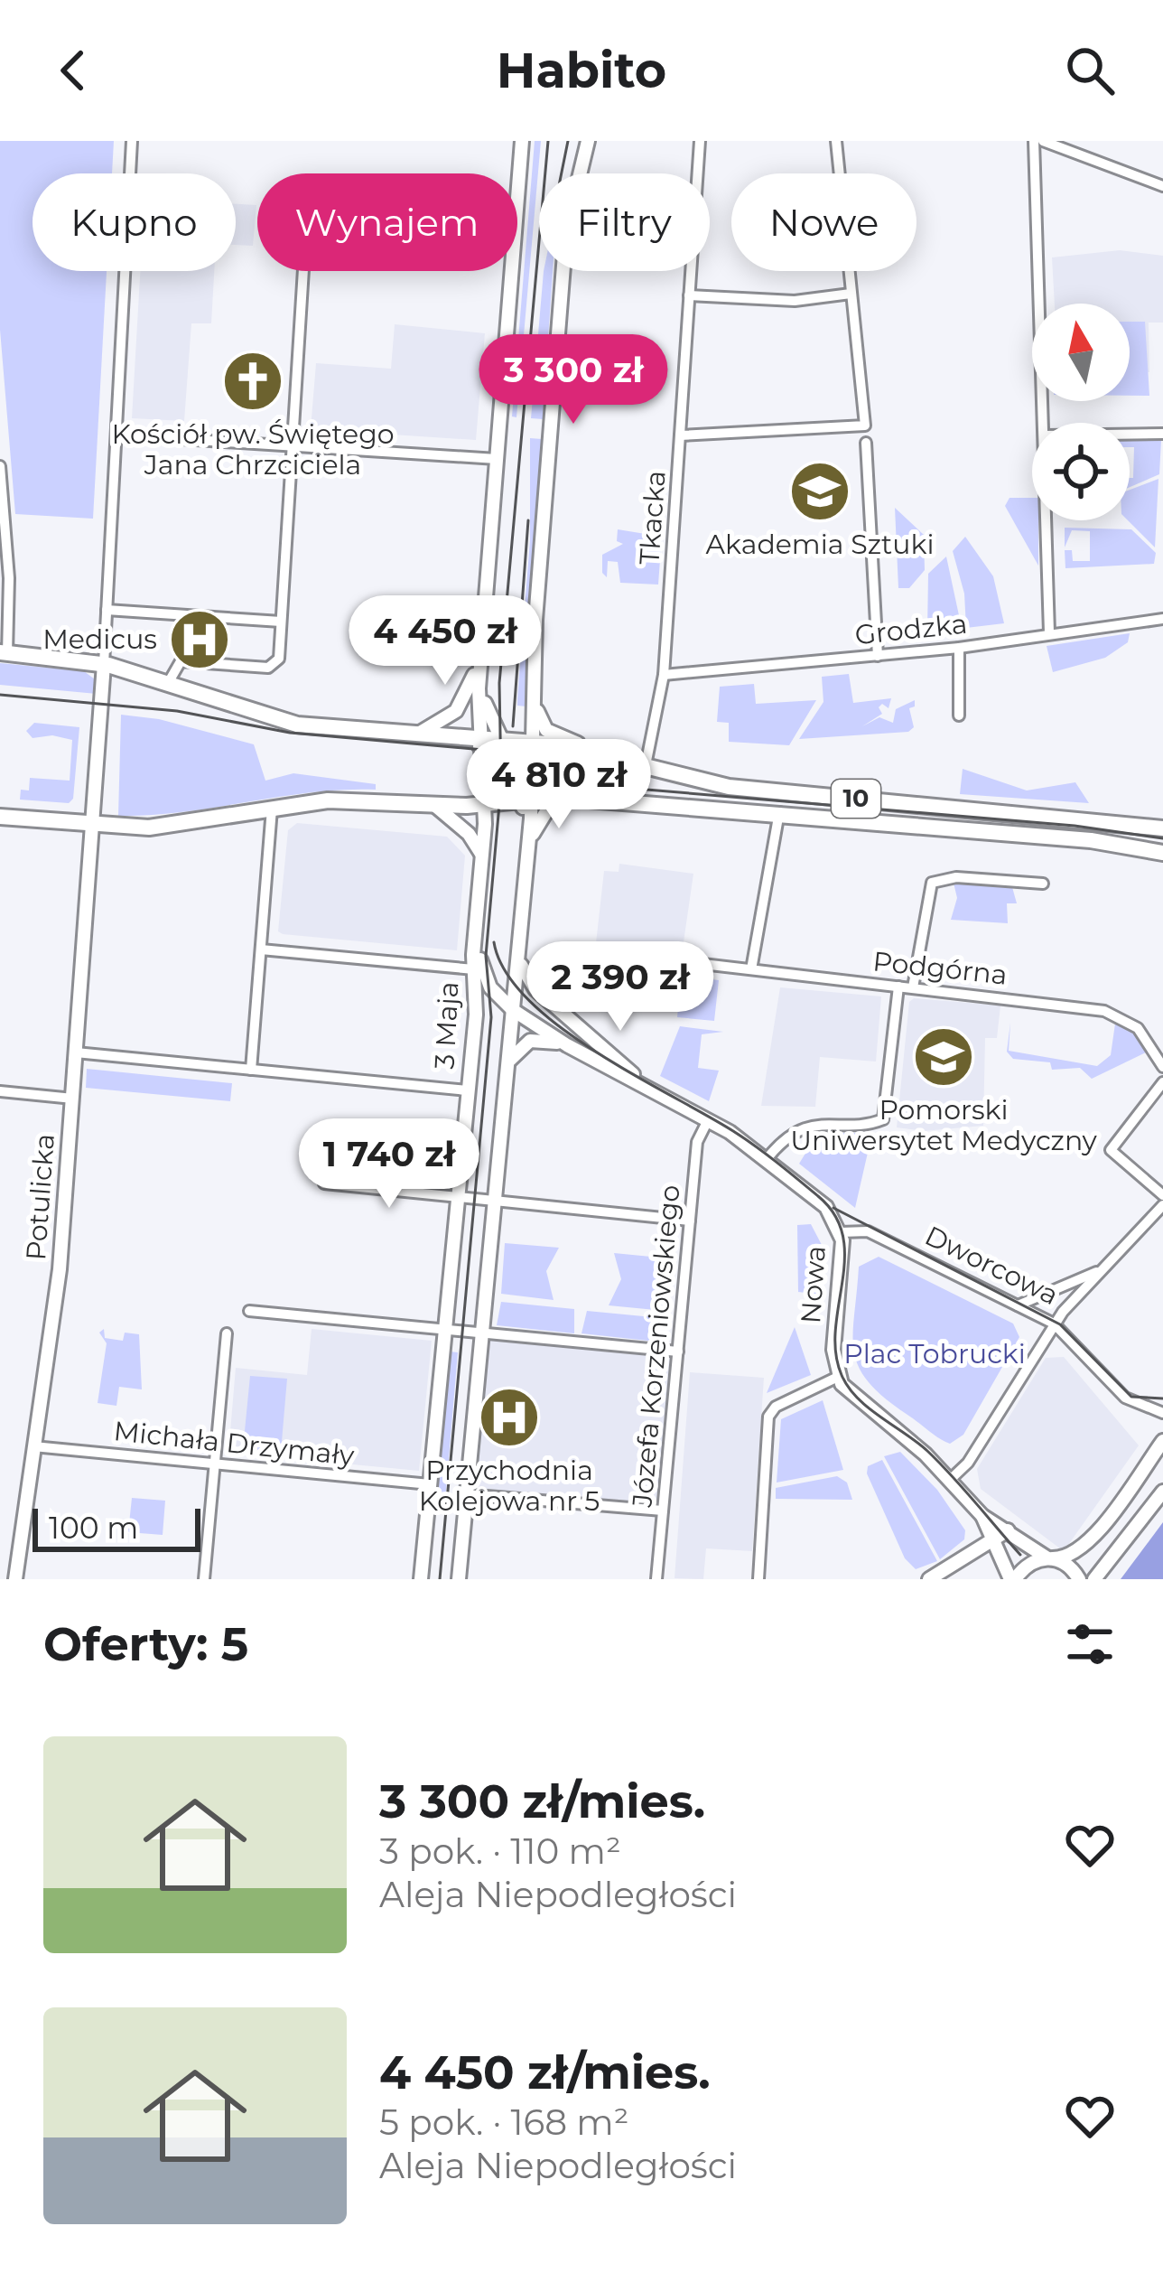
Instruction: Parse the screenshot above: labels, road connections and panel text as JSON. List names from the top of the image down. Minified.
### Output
{"streets":{"main road":["10"],"street":["Tkacka","Grodzka","Podgórna","3 Maja","Potulicka","Dworcowa","Nowa","Józefa Korzeniowskiego","Michała Drzymały"]},"crossings":[["Tkacka","Grodzka"],["Tkacka","10"],["10","Potulicka"],["3 Maja","Michała Drzymały"],["Potulicka","Michała Drzymały"],["Dworcowa","Nowa"]],"parks":["Plac Tobrucki"],"places":{"church":["Kościół pw. Świętego Jana Chrzciciela"],"school or university":["Akademia Sztuki","Pomorski Uniwersytet Medyczny"],"hospital":["Medicus","Przychodnia Kolejowa nr 5"]},"scale_bar":"100 m","north":"top","page":{"header":"Habito","chip":["Kupno","Wynajem","Filtry","Nowe"],"price":["3 300 zł","4 450 zł","4 810 zł","2 390 zł","1 740 zł"],"scale":"100 m","heading":"Oferty: 5","list":[{"name":"3 300 zł/mies.","note":"3 pok. · 110 m² · Aleja Niepodległości"},{"name":"4 450 zł/mies.","note":"5 pok. · 168 m² · Aleja Niepodległości"}]}}
